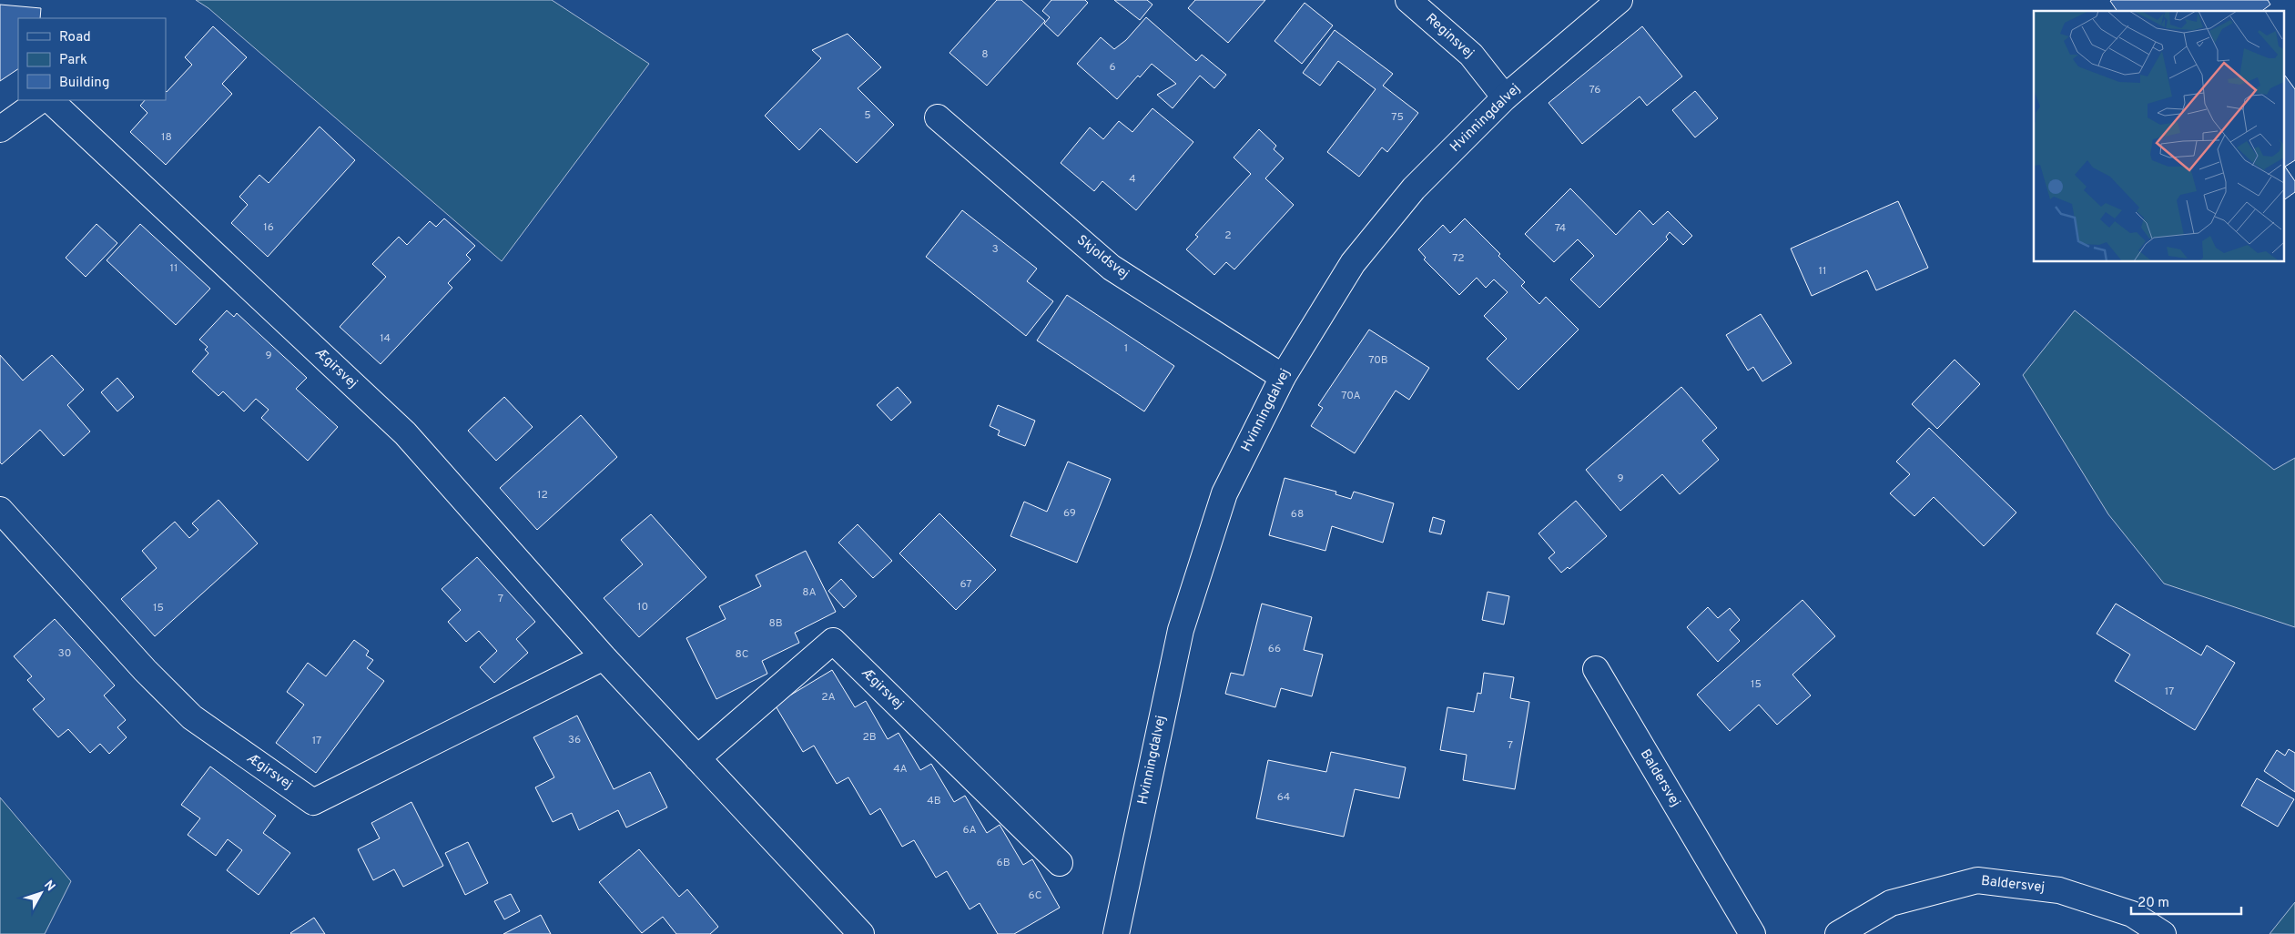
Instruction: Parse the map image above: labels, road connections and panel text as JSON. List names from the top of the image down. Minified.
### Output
{"streets":{"street":["Reginsvej","Hvinningdalvej","Skjoldsvej","Ægirsvej","Baldersvej"]},"crossings":[["Reginsvej","Hvinningdalvej"],["Hvinningdalvej","Skjoldsvej"]],"house_numbers":["8","6","76","5","75","18","4","16","74","2","3","72","11","11","14","1","9","70B","70A","9","12","69","68","67","8A","7","10","15","8B","66","30","8C","15","17","2A","2B","36","17","7","4A","64","4B","6A","6B","6C"],"legend":["Road","Park","Building"],"scale_bar":"20 m","north":"top right"}
